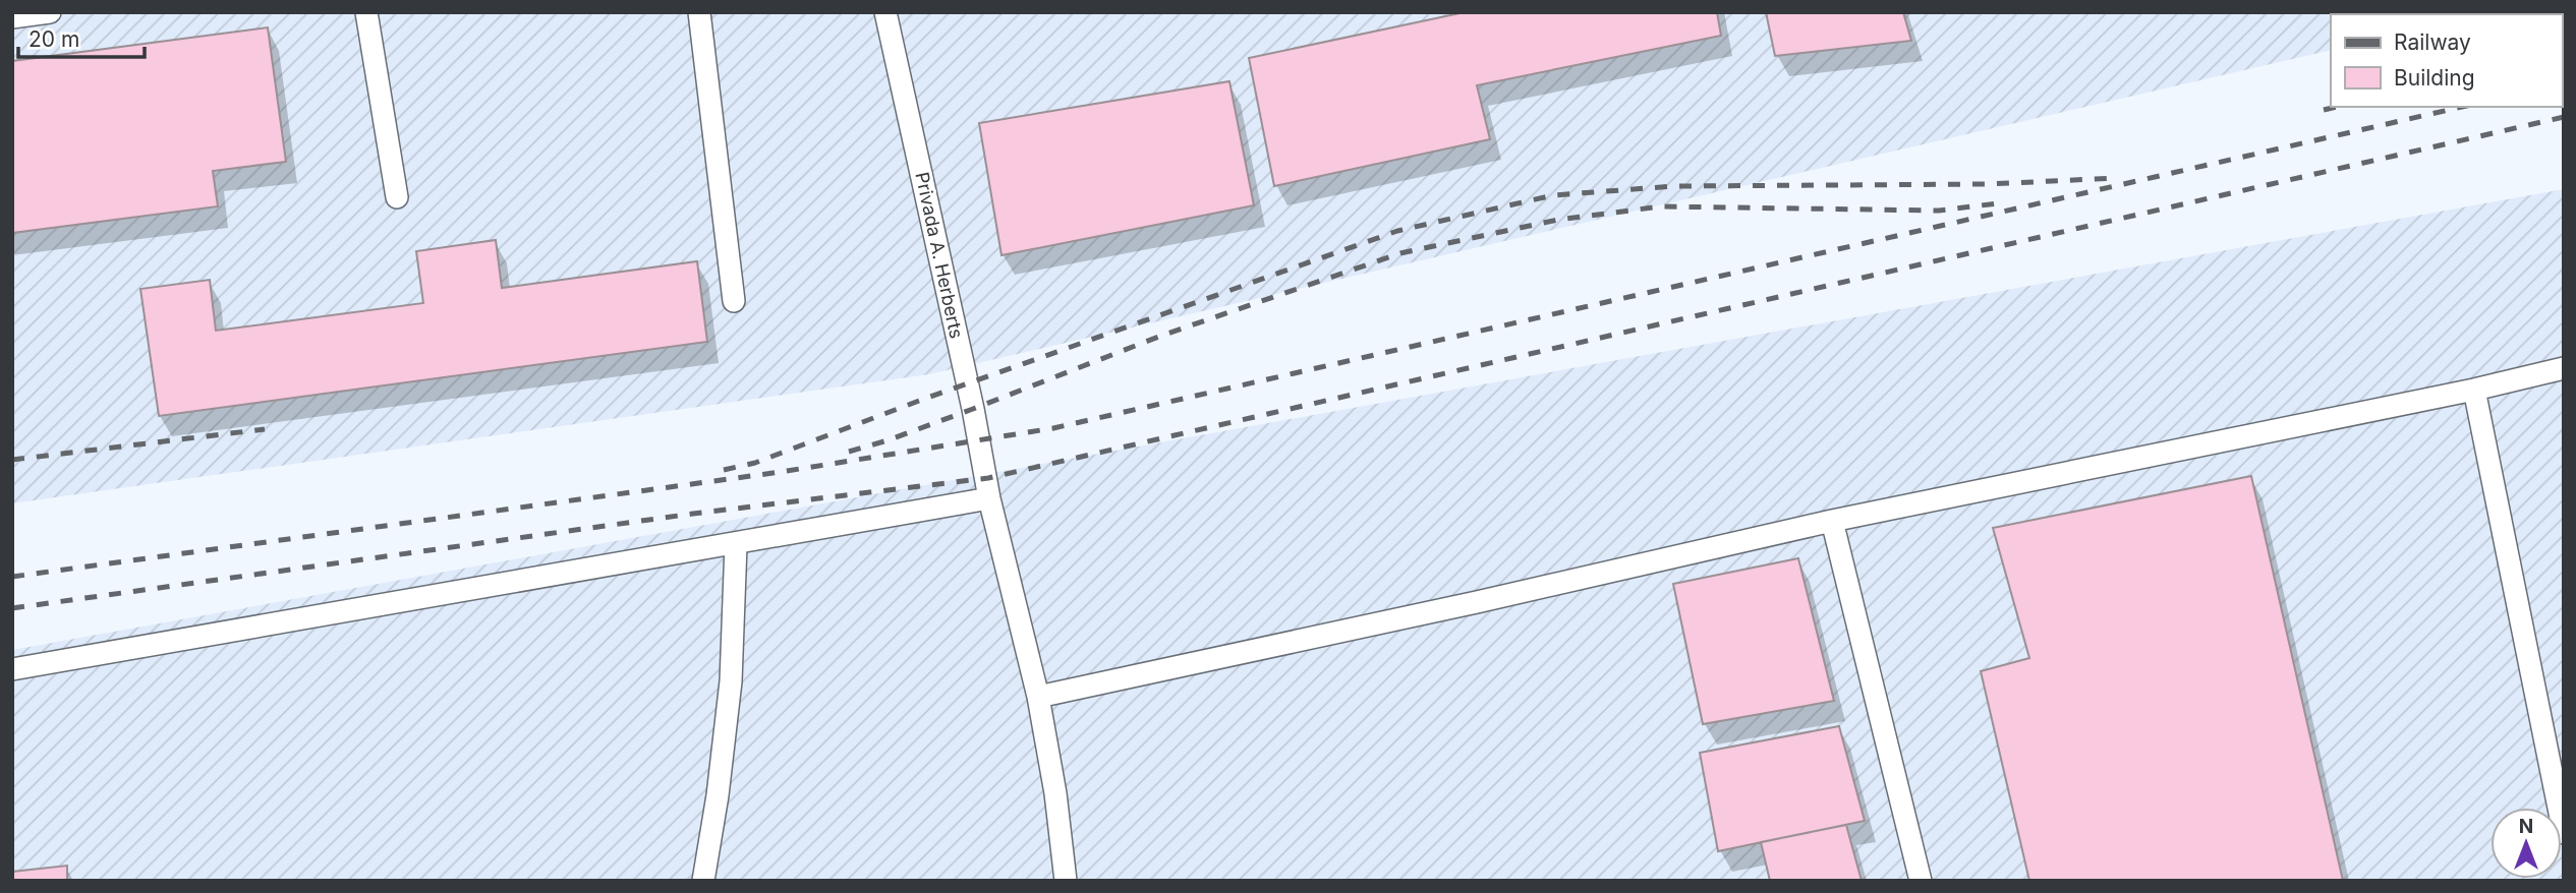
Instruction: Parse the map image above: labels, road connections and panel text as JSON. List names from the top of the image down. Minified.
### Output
{"streets":{"lane":["Privada A. Herberts"]},"legend":["Railway","Building"],"scale_bar":"20 m","north":"top"}
